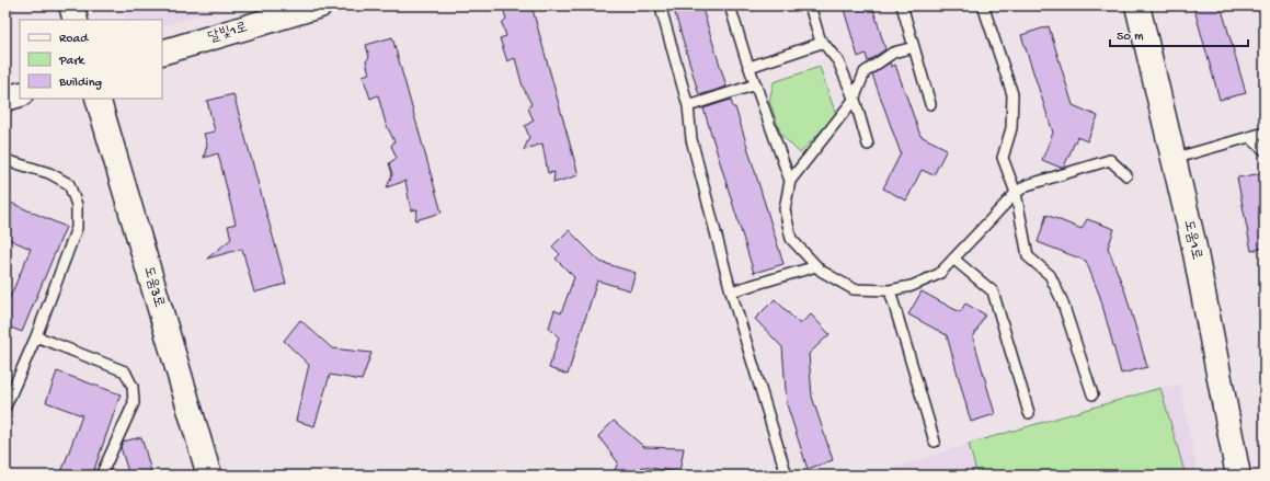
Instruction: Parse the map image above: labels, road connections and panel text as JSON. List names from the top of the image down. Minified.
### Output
{"streets":{"street":["달빛1로","도움1로","도움3로"]},"legend":["Road","Park","Building"],"scale_bar":"50 m"}
